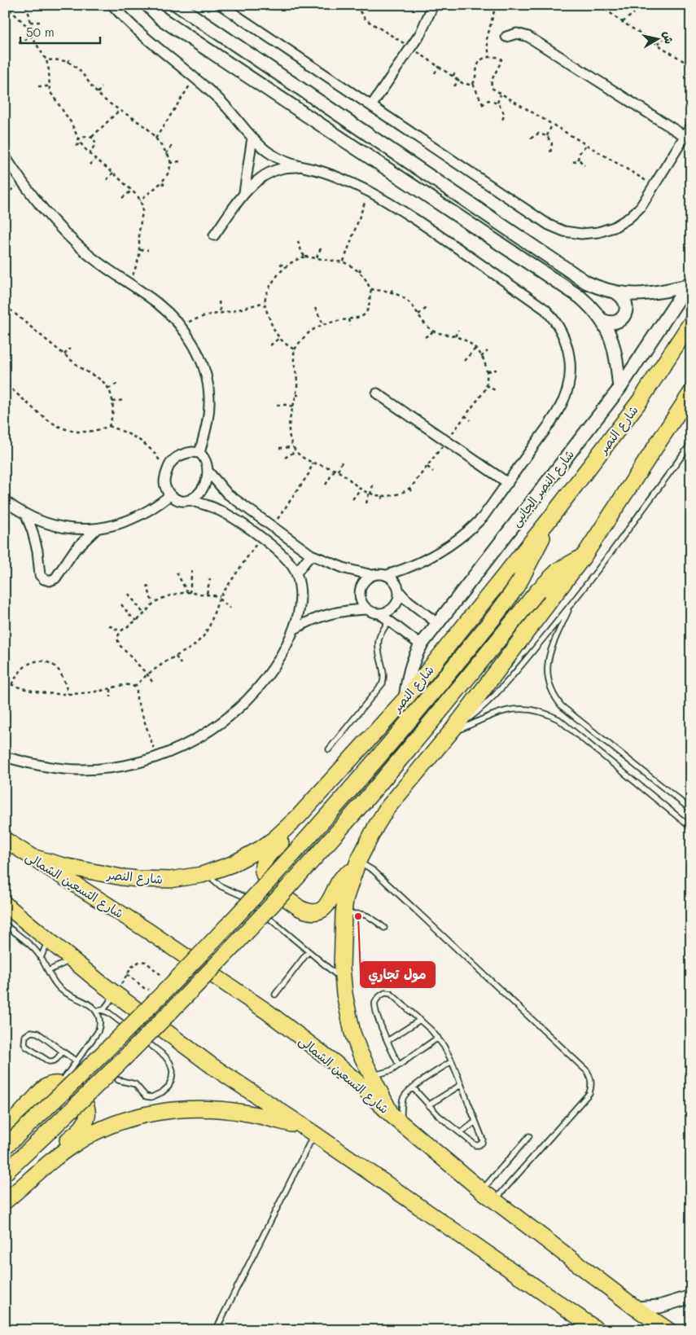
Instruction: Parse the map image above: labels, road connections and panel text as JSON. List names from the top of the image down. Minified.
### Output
{"streets":{"main road":["شارع النصر","شارع التسعين الشمالى"],"street":["شارع النصر الجانبى"]},"crossings":[["شارع النصر","شارع النصر الجانبى"],["شارع النصر","شارع التسعين الشمالى"]],"places":["مول تجاري"],"scale_bar":"50 m","north":"right"}
